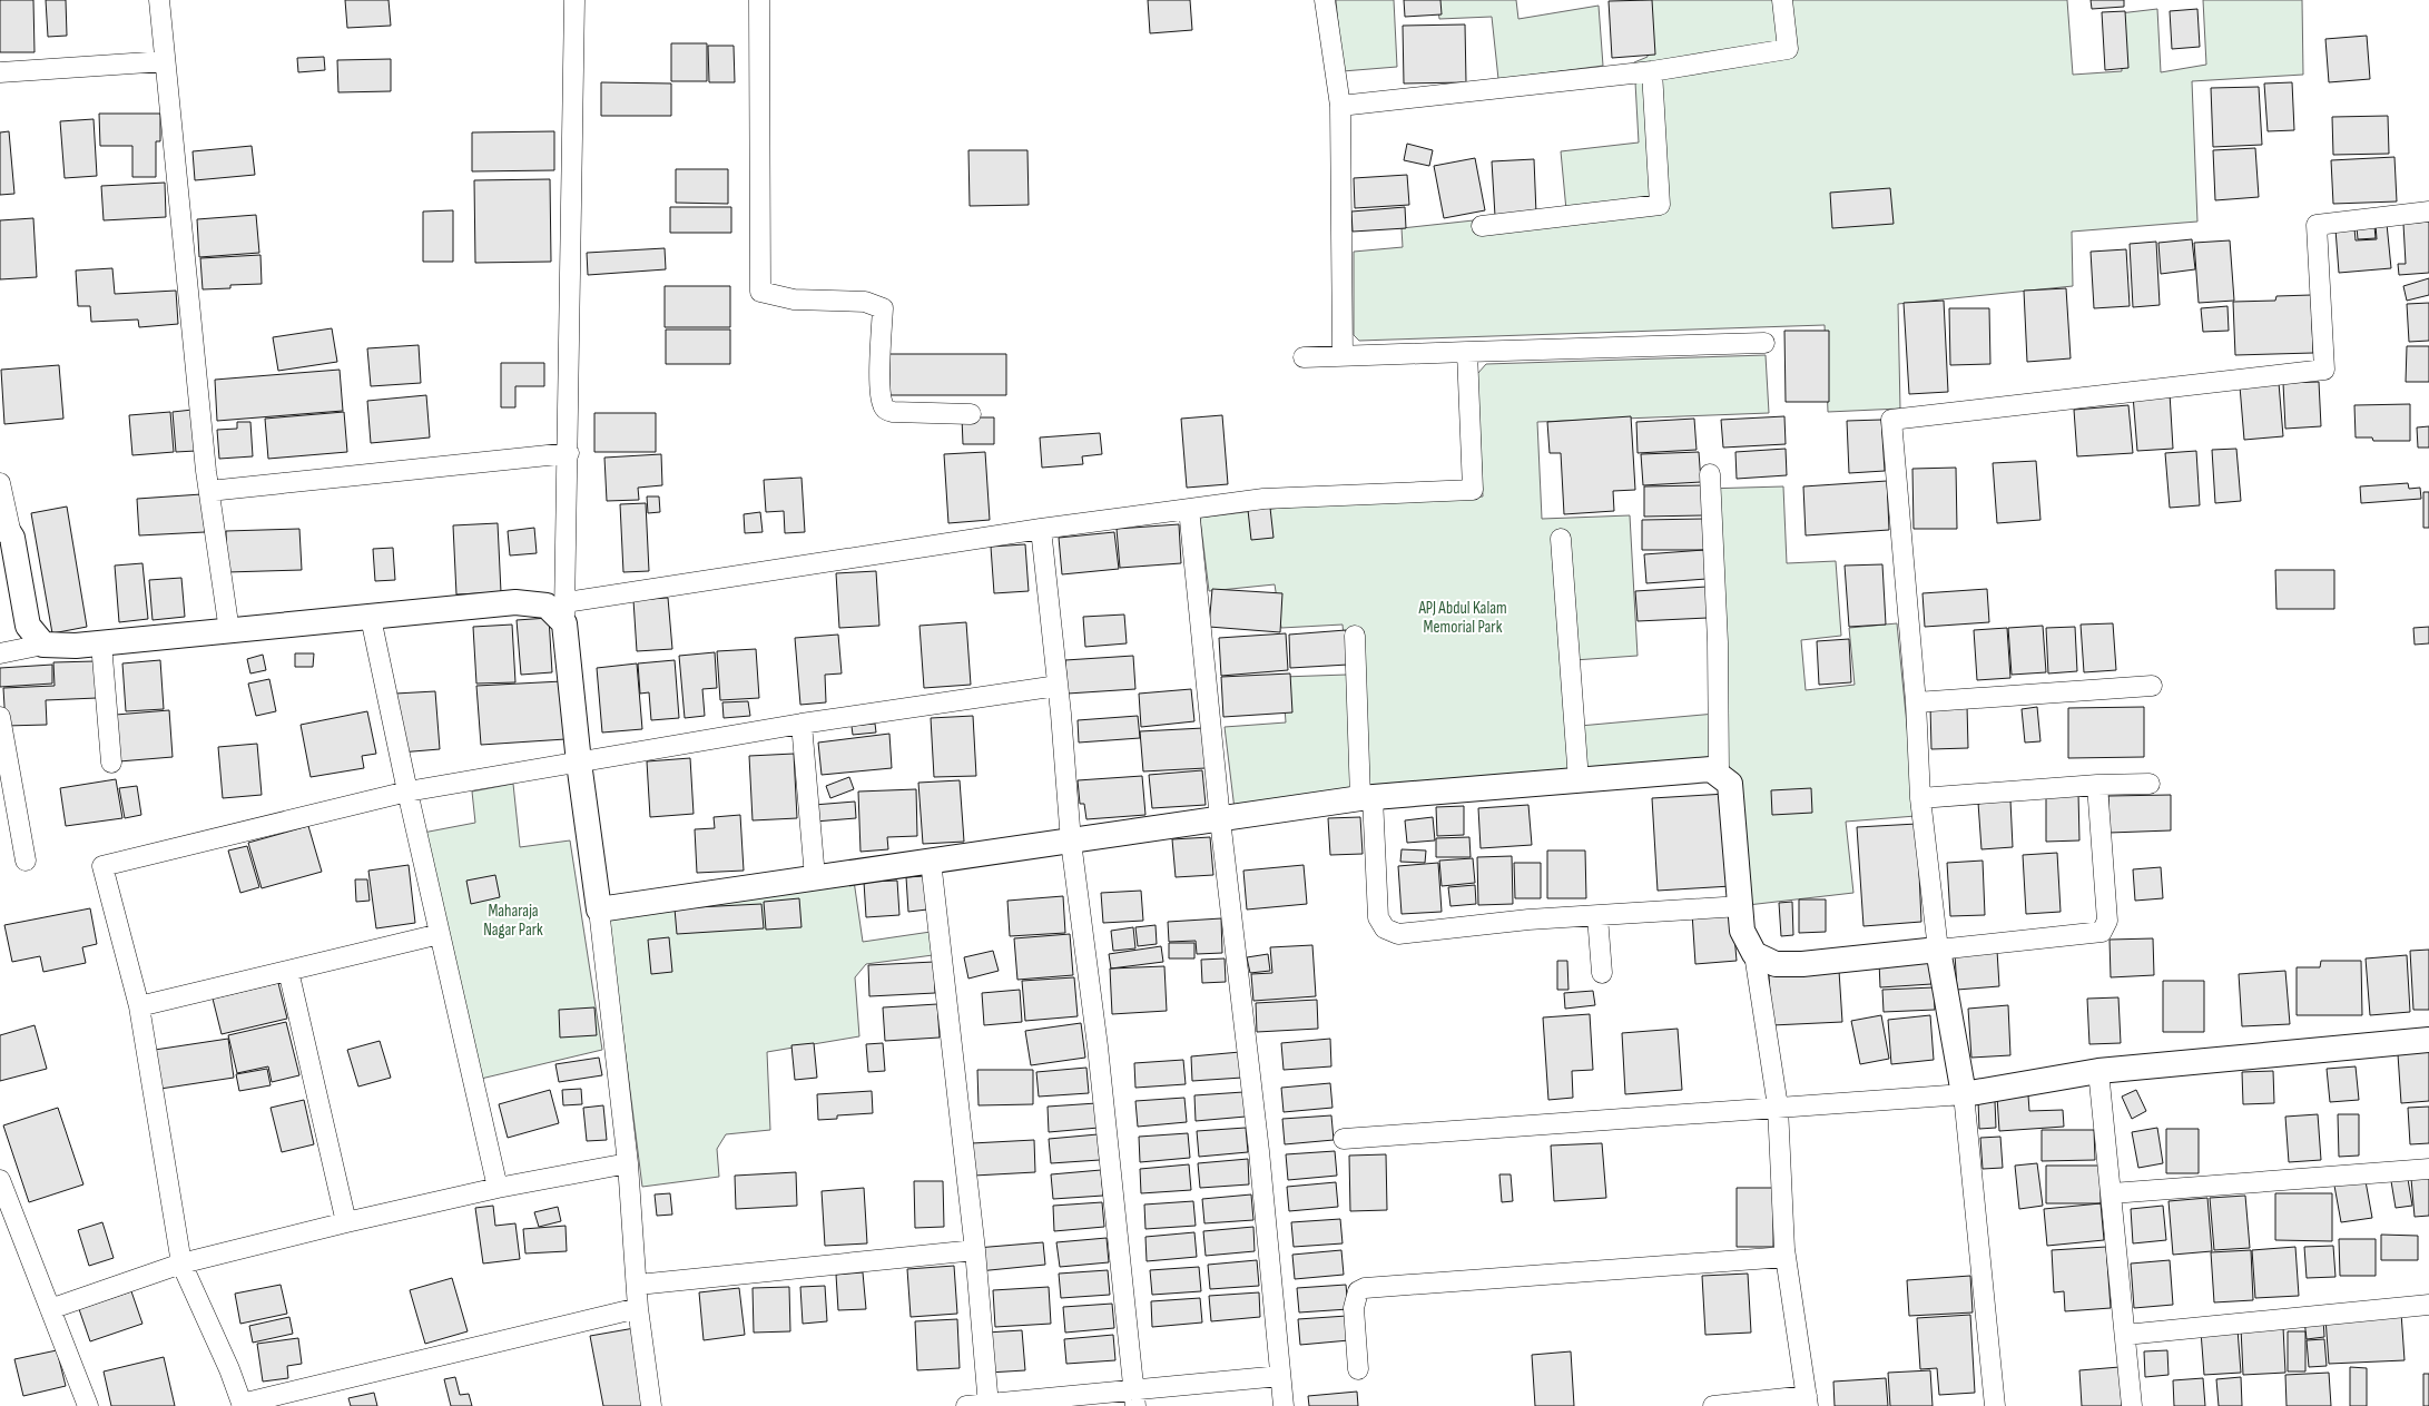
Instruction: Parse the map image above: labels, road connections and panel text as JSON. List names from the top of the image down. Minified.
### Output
{"parks":["APJ Abdul Kalam Memorial Park","Maharaja Nagar Park"]}
